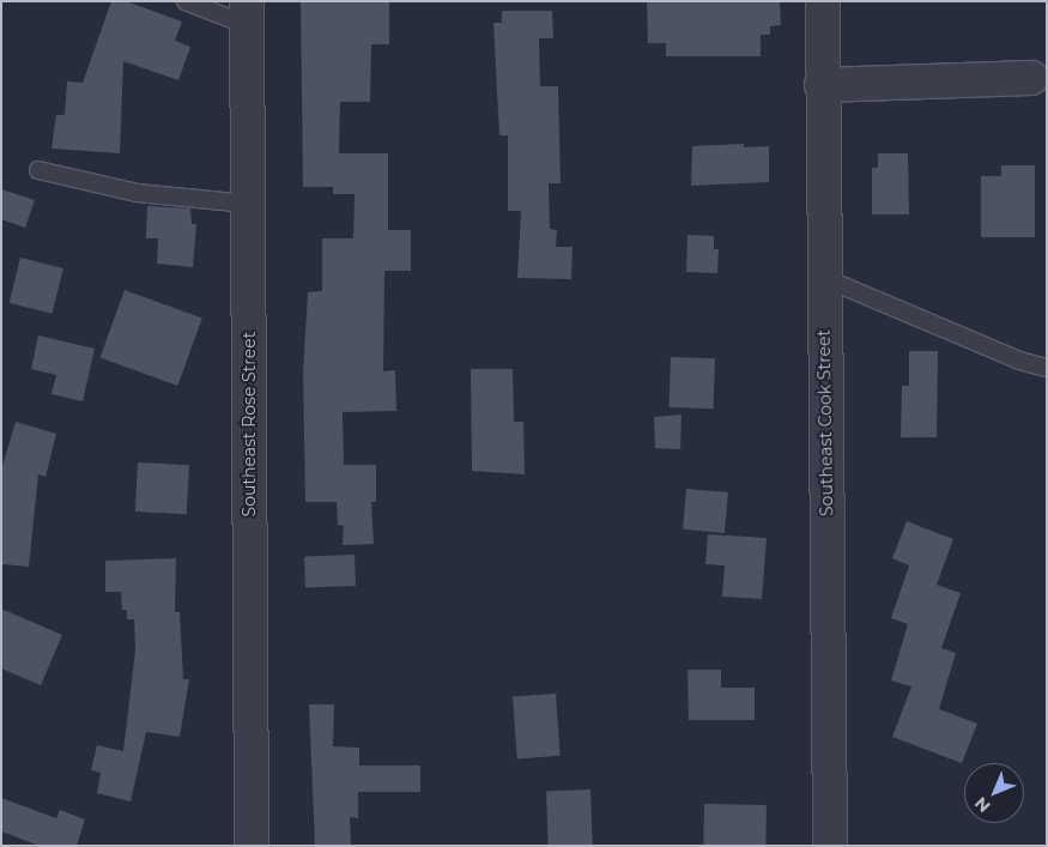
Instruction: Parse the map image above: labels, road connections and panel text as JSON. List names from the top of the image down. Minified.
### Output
{"streets":{"street":["Southeast Cook Street","Southeast Rose Street"]},"north":"bottom left"}
